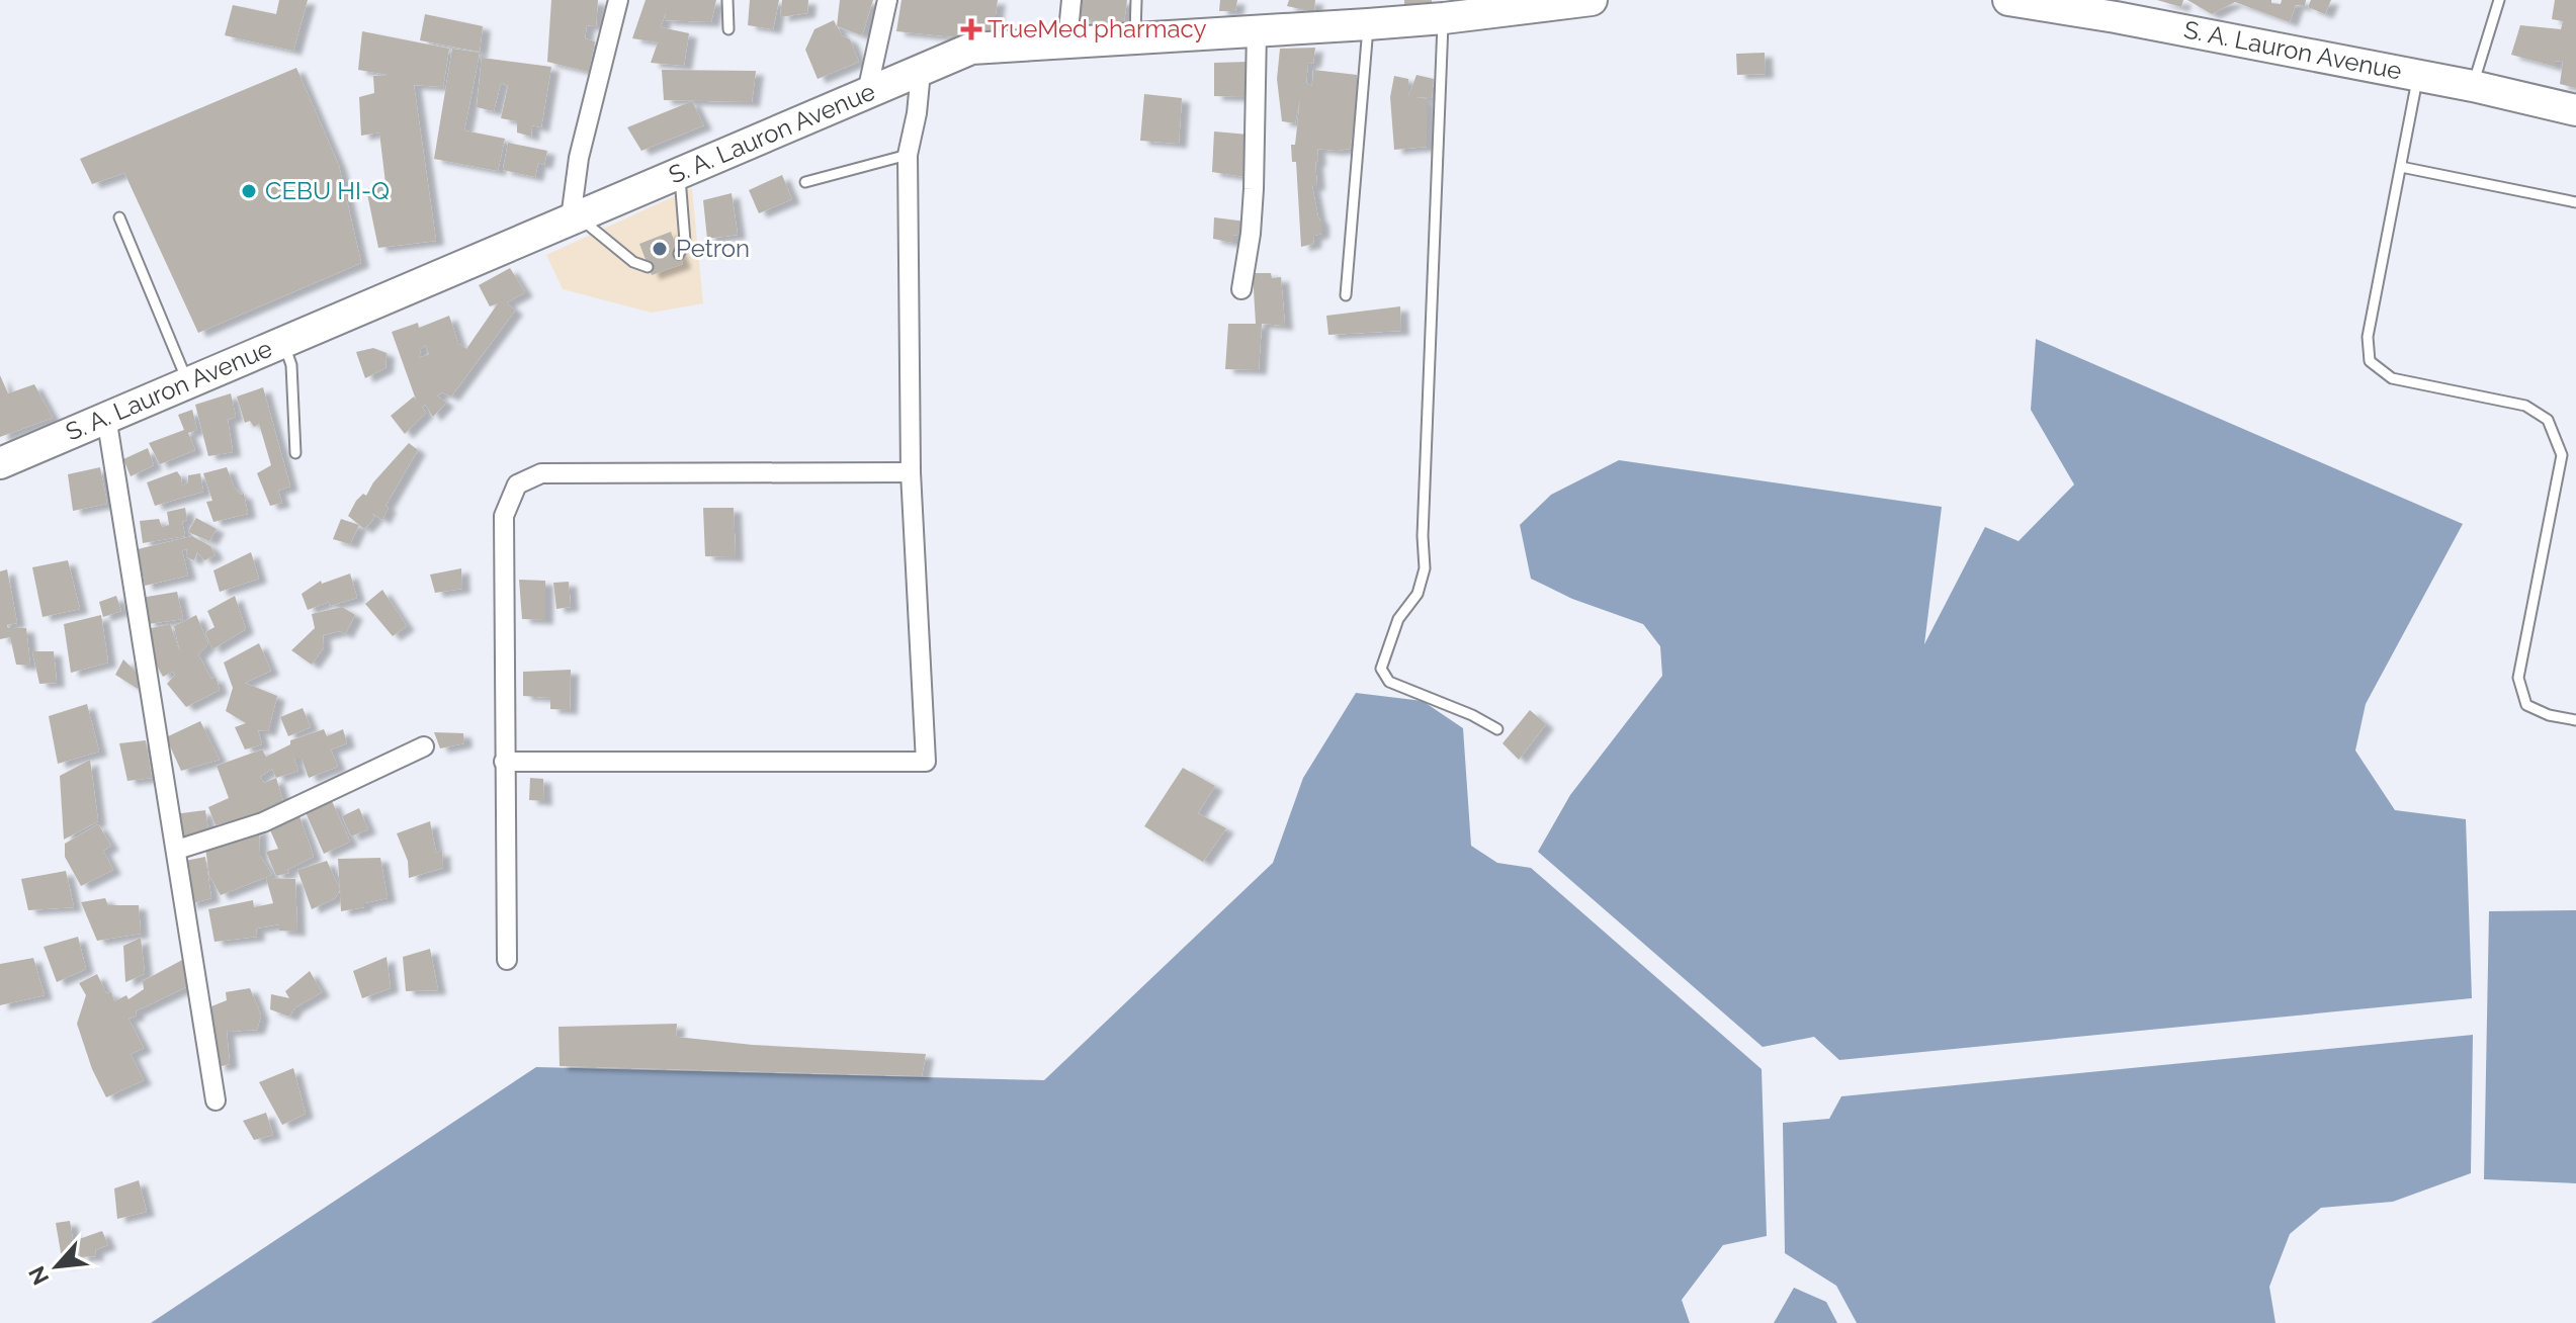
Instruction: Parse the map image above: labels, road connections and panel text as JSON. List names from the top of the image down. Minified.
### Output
{"streets":{"highway":["S. A. Lauron Avenue"]},"places":{"health":["TrueMed pharmacy"],"other":["CEBU HI-Q","Petron"]},"north":"bottom left"}
